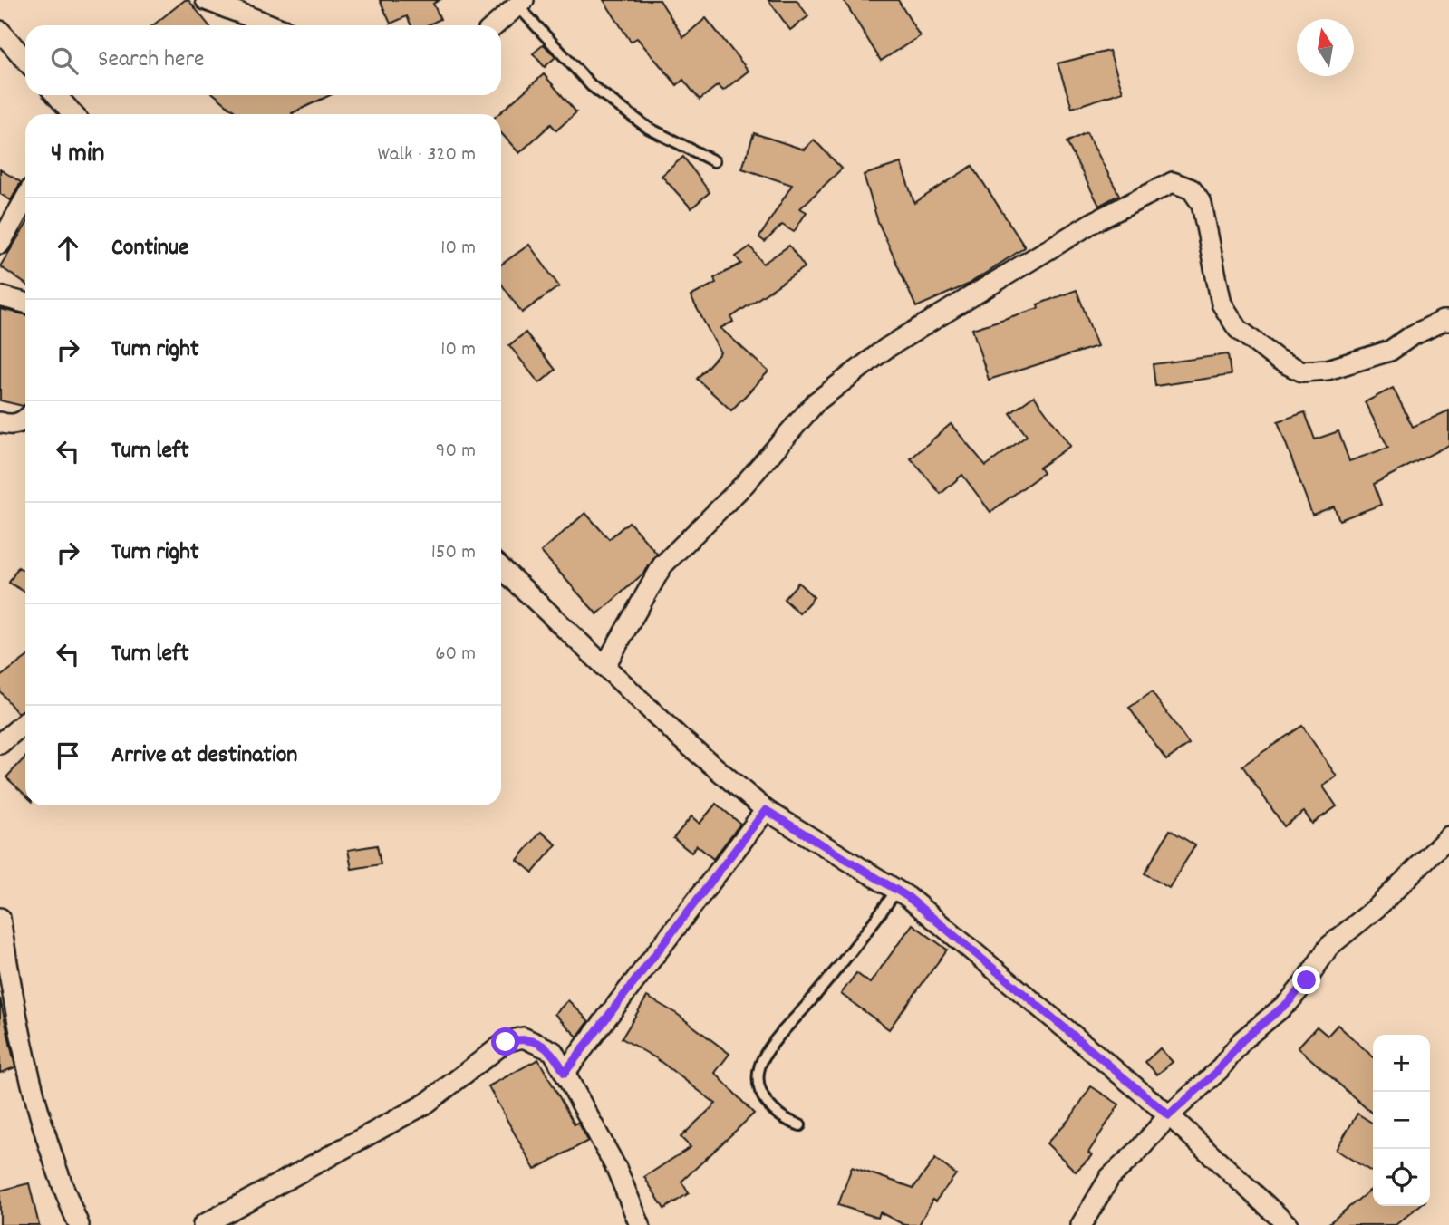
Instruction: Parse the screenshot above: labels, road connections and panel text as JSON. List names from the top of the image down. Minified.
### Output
{"north":"top","page":{"search":"Search here","heading":["4 min","Walk · 320 m"],"list":[["Continue","10 m"],["Turn right","10 m"],["Turn left","90 m"],["Turn right","150 m"],["Turn left","60 m"],"Arrive at destination"],"map_buttons":["+","−"]}}
